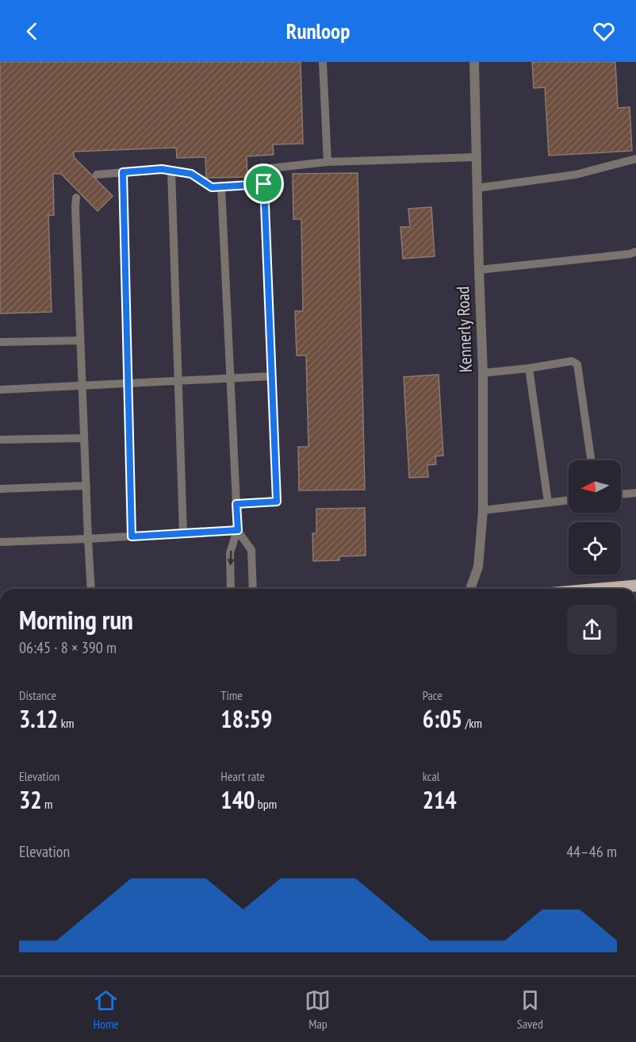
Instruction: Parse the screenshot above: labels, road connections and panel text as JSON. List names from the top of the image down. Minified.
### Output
{"streets":{"street":["Kennerly Road"]},"north":"left","page":{"header":"Runloop","heading":["Morning run","06:45 · 8 × 390 m"],"stats":[["Distance","3.12 km"],["Time","18:59"],["Pace","6:05 /km"],["Elevation","32 m"],["Heart rate","140 bpm"],["kcal","214"]],"chart":["Elevation","44–46 m"],"tabs":["Home","Map","Saved"]}}
